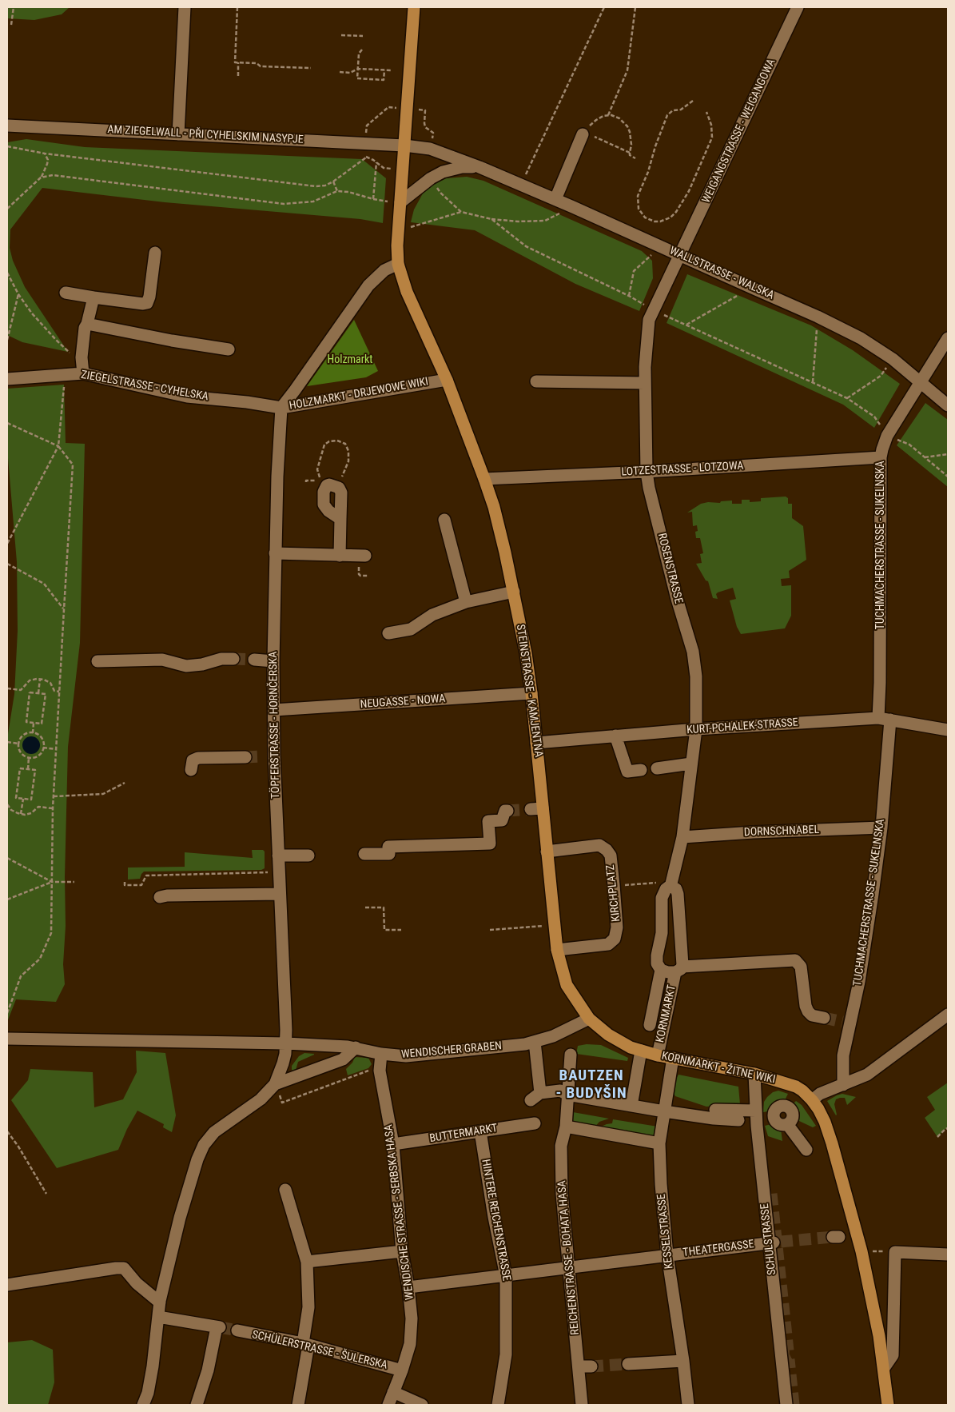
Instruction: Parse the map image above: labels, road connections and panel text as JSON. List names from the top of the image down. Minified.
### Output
{"streets":{"main road":["STEINSTRASSE - KAMJENTNA","KORNMARKT - ŽITNE WIKI"],"street":["WEIGANGSTRASSE - WEIGANGOWA","AM ZIEGELWALL - PŘI CYHELSKIM NASYPJE","WALLSTRASSE - WALSKA","ZIEGELSTRASSE - CYHELSKA","HOLZMARKT - DRJEWOWE WIKI","LOTZESTRASSE - LOTZOWA","TUCHMACHERSTRASSE - SUKELNSKA","ROSENSTRASSE","NEUGASSE - NOWA","TÖPFERSTRASSE - HORNČERSKA","KURT-PCHALEK-STRASSE","DORNSCHNABEL","KIRCHPLATZ","KORNMARKT","WENDISCHER GRABEN","BUTTERMARKT","WENDISCHE STRASSE - SERBSKA HASA","HINTERE REICHENSTRASSE","KESSELSTRASSE","SCHULSTRASSE","THEATERGASSE","REICHENSTRASSE - BOHATA HASA","SCHÜLERSTRASSE - ŠULERSKA"]},"crossings":[["WEIGANGSTRASSE - WEIGANGOWA","WALLSTRASSE - WALSKA"],["WEIGANGSTRASSE - WEIGANGOWA","ROSENSTRASSE"],["AM ZIEGELWALL - PŘI CYHELSKIM NASYPJE","WALLSTRASSE - WALSKA"],["WALLSTRASSE - WALSKA","TUCHMACHERSTRASSE - SUKELNSKA"],["WALLSTRASSE - WALSKA","ROSENSTRASSE"],["ZIEGELSTRASSE - CYHELSKA","HOLZMARKT - DRJEWOWE WIKI"],["ZIEGELSTRASSE - CYHELSKA","TÖPFERSTRASSE - HORNČERSKA"],["HOLZMARKT - DRJEWOWE WIKI","STEINSTRASSE - KAMJENTNA"],["HOLZMARKT - DRJEWOWE WIKI","TÖPFERSTRASSE - HORNČERSKA"],["LOTZESTRASSE - LOTZOWA","TUCHMACHERSTRASSE - SUKELNSKA"],["LOTZESTRASSE - LOTZOWA","ROSENSTRASSE"],["LOTZESTRASSE - LOTZOWA","STEINSTRASSE - KAMJENTNA"],["TUCHMACHERSTRASSE - SUKELNSKA","KURT-PCHALEK-STRASSE"],["TUCHMACHERSTRASSE - SUKELNSKA","DORNSCHNABEL"],["ROSENSTRASSE","KURT-PCHALEK-STRASSE"],["ROSENSTRASSE","DORNSCHNABEL"],["ROSENSTRASSE","KORNMARKT"],["STEINSTRASSE - KAMJENTNA","NEUGASSE - NOWA"],["STEINSTRASSE - KAMJENTNA","KURT-PCHALEK-STRASSE"],["STEINSTRASSE - KAMJENTNA","KIRCHPLATZ"],["STEINSTRASSE - KAMJENTNA","WENDISCHER GRABEN"],["STEINSTRASSE - KAMJENTNA","KORNMARKT - ŽITNE WIKI"],["NEUGASSE - NOWA","TÖPFERSTRASSE - HORNČERSKA"],["TÖPFERSTRASSE - HORNČERSKA","WENDISCHER GRABEN"],["KORNMARKT","KORNMARKT - ŽITNE WIKI"],["WENDISCHER GRABEN","KORNMARKT - ŽITNE WIKI"],["WENDISCHER GRABEN","WENDISCHE STRASSE - SERBSKA HASA"],["KORNMARKT - ŽITNE WIKI","KESSELSTRASSE"],["KORNMARKT - ŽITNE WIKI","SCHULSTRASSE"],["BUTTERMARKT","WENDISCHE STRASSE - SERBSKA HASA"],["BUTTERMARKT","HINTERE REICHENSTRASSE"],["WENDISCHE STRASSE - SERBSKA HASA","THEATERGASSE"],["WENDISCHE STRASSE - SERBSKA HASA","SCHÜLERSTRASSE - ŠULERSKA"],["HINTERE REICHENSTRASSE","THEATERGASSE"],["KESSELSTRASSE","THEATERGASSE"],["SCHULSTRASSE","THEATERGASSE"],["THEATERGASSE","REICHENSTRASSE - BOHATA HASA"]],"districts":["BAUTZEN - BUDYŠIN"],"parks":["Holzmarkt"]}
